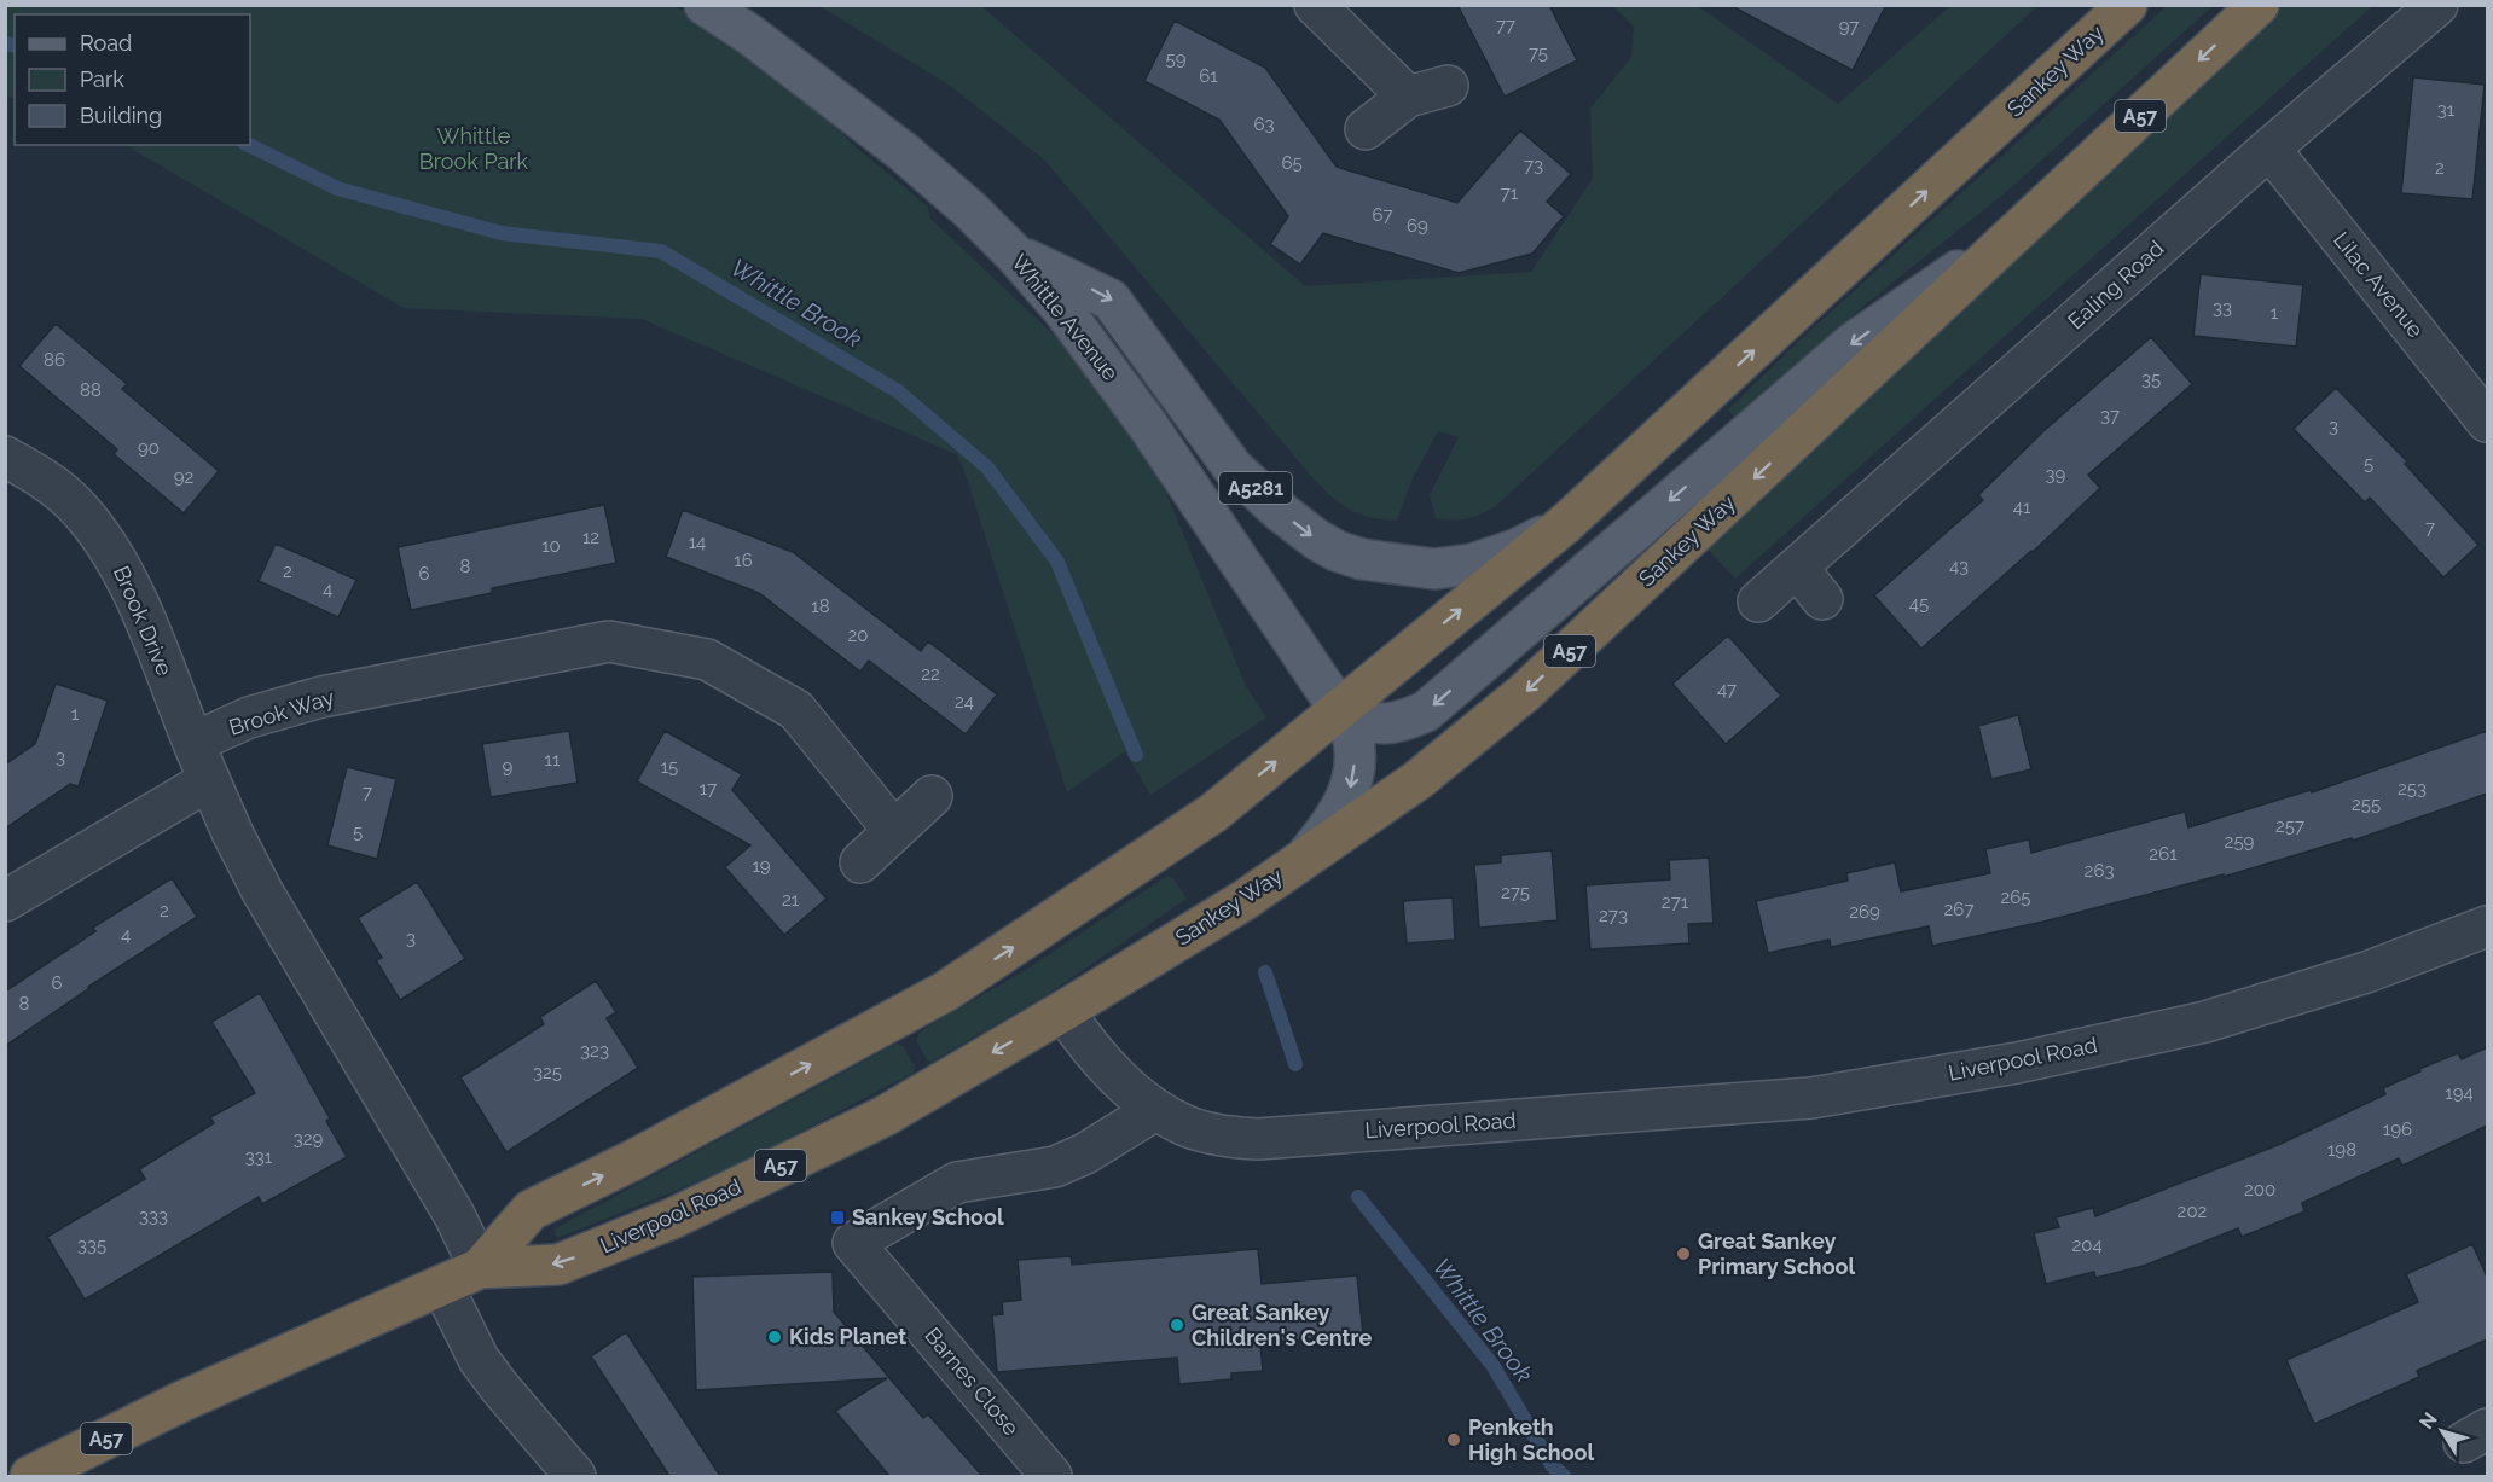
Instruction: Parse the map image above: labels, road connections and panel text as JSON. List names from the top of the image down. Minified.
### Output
{"streets":{"highway":["Sankey Way","A57","Liverpool Road"],"main road":["Whittle Avenue","A5281"],"street":["Ealing Road","Lilac Avenue","Brook Drive","Brook Way","Barnes Close"]},"crossings":[["Sankey Way","Whittle Avenue"],["Sankey Way","A5281"],["Sankey Way","Liverpool Road"],["Ealing Road","Lilac Avenue"],["Whittle Avenue","A5281"],["Brook Drive","Brook Way"],["Liverpool Road","Barnes Close"]],"water":["Whittle Brook"],"parks":["Whittle Brook Park"],"places":{"transit":["Sankey School"],"other":["Great Sankey Primary School","Great Sankey Children's Centre","Kids Planet","Penketh High School"]},"house_numbers":["77","97","75","59","61","31","63","65","73","2","71","67","69","33","1","86","35","88","37","3","90","5","39","92","41","7","12","14","10","16","8","43","2","6","4","45","18","20","22","47","24","1","3","11","9","15","17","253","7","255","257","5","259","261","19","263","275","265","21","271","267","2","269","273","4","3","6","8","323","325","194","196","329","198","331","200","202","333","335","204"],"legend":["Road","Park","Building"],"north":"top left"}
